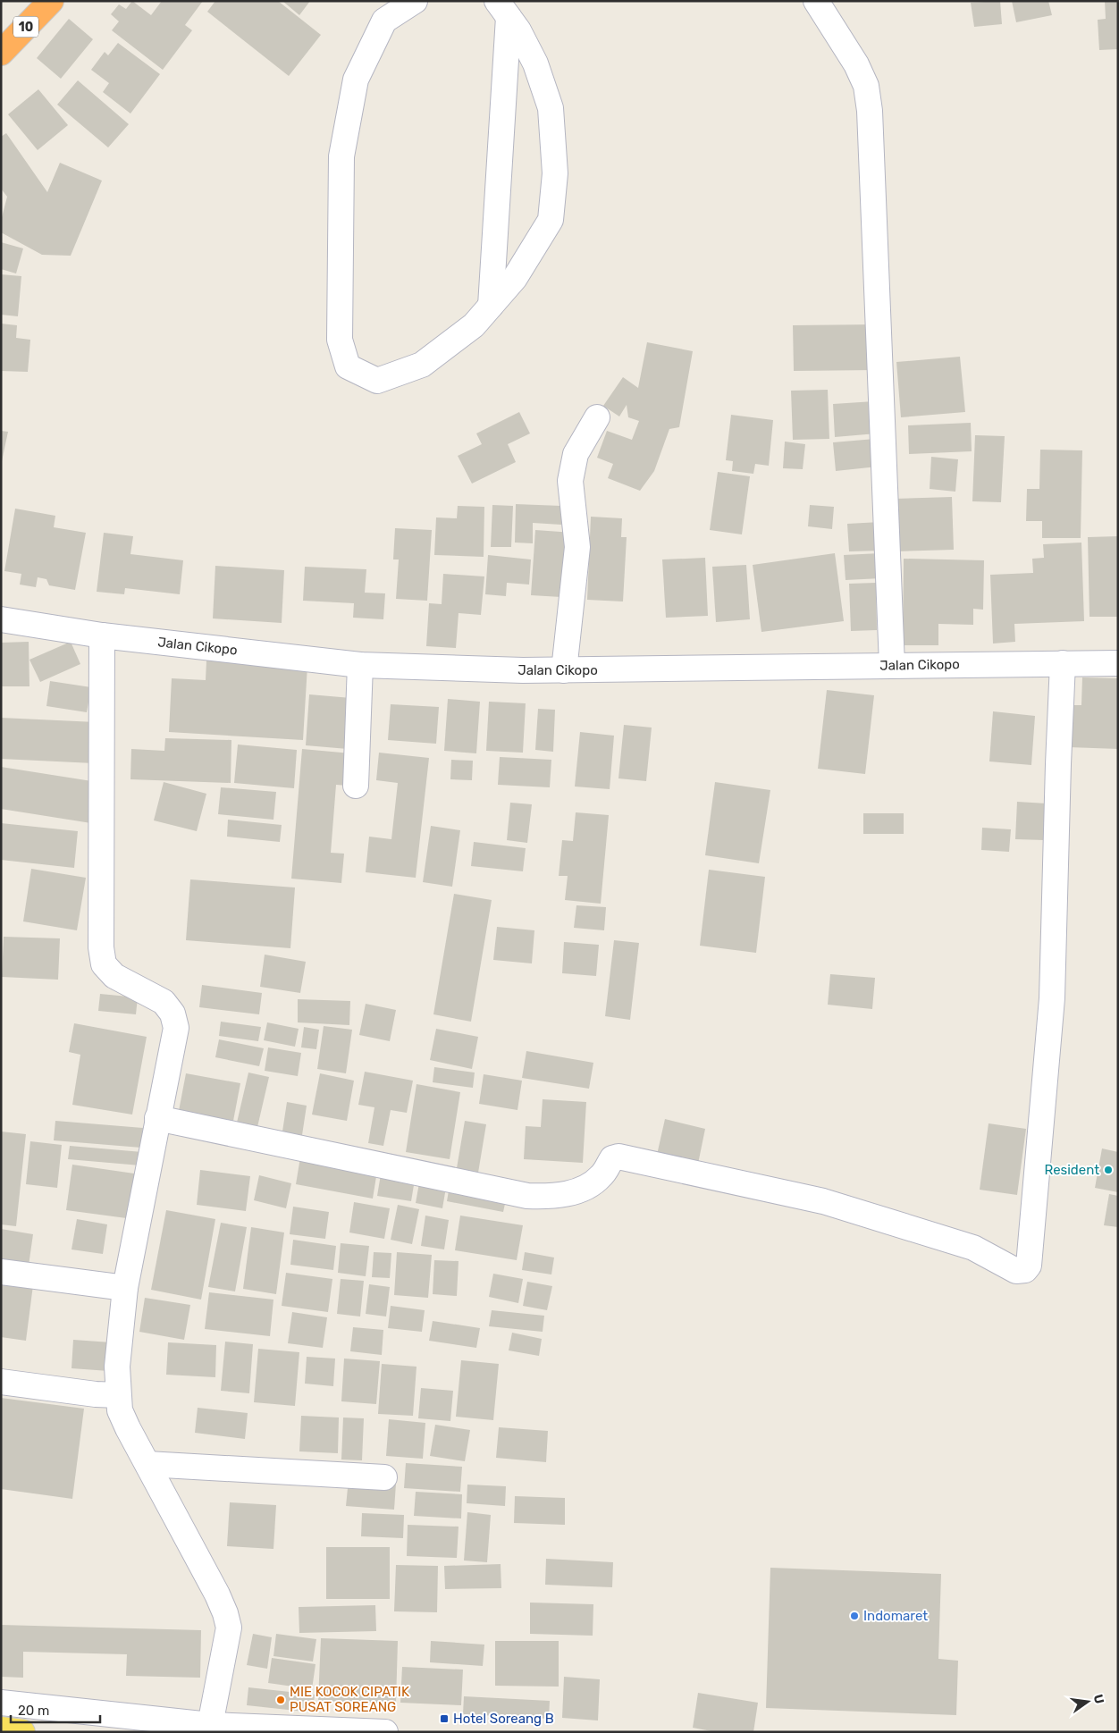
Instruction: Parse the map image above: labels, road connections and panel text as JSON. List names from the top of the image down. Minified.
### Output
{"streets":{"highway":["10"],"street":["Jalan Cikopo"]},"places":{"other":["Resident","Indomaret","MIE KOCOK CIPATIK PUSAT SOREANG"],"transit":["Hotel Soreang B"]},"scale_bar":"20 m","north":"right"}
